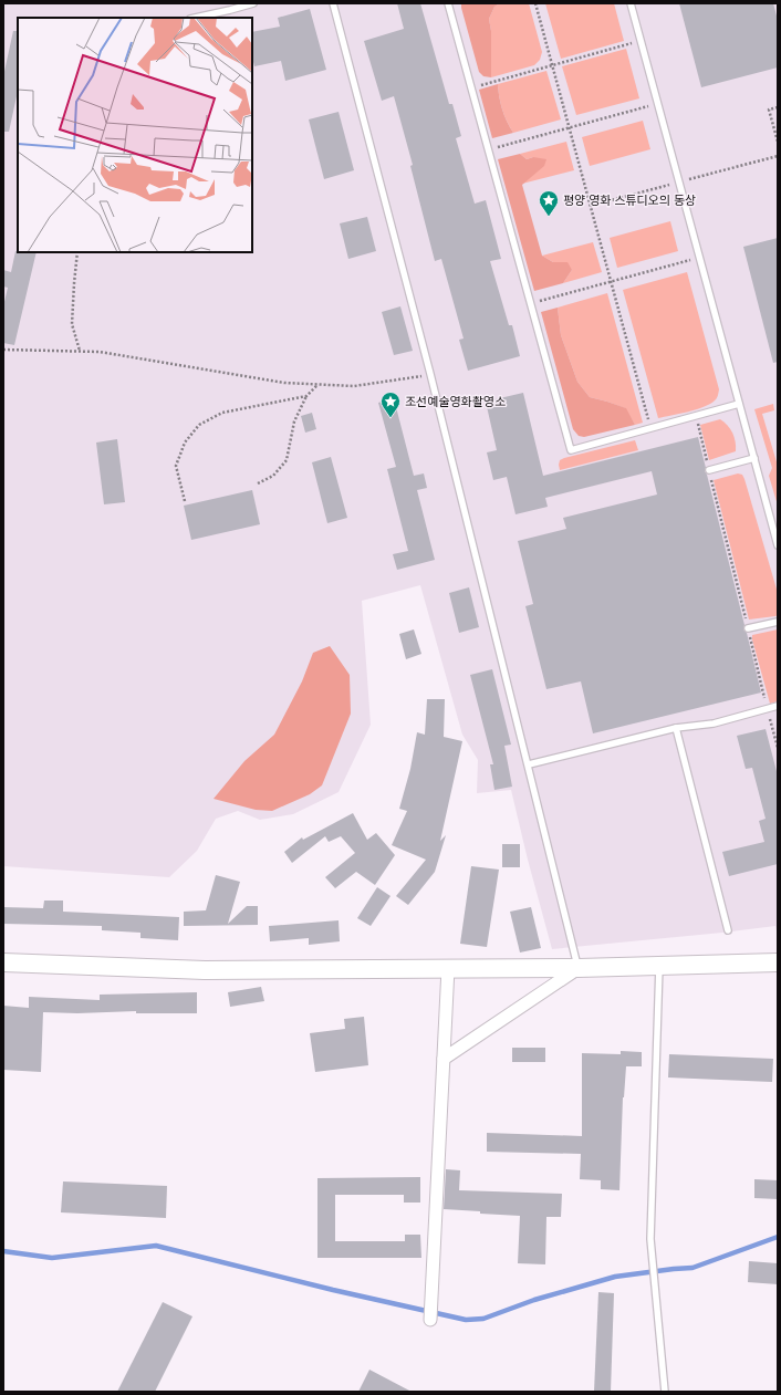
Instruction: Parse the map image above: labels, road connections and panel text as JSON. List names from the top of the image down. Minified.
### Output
{"places":{"place":["평양 영화 스튜디오의 동상","조선예술영화촬영소"]}}
